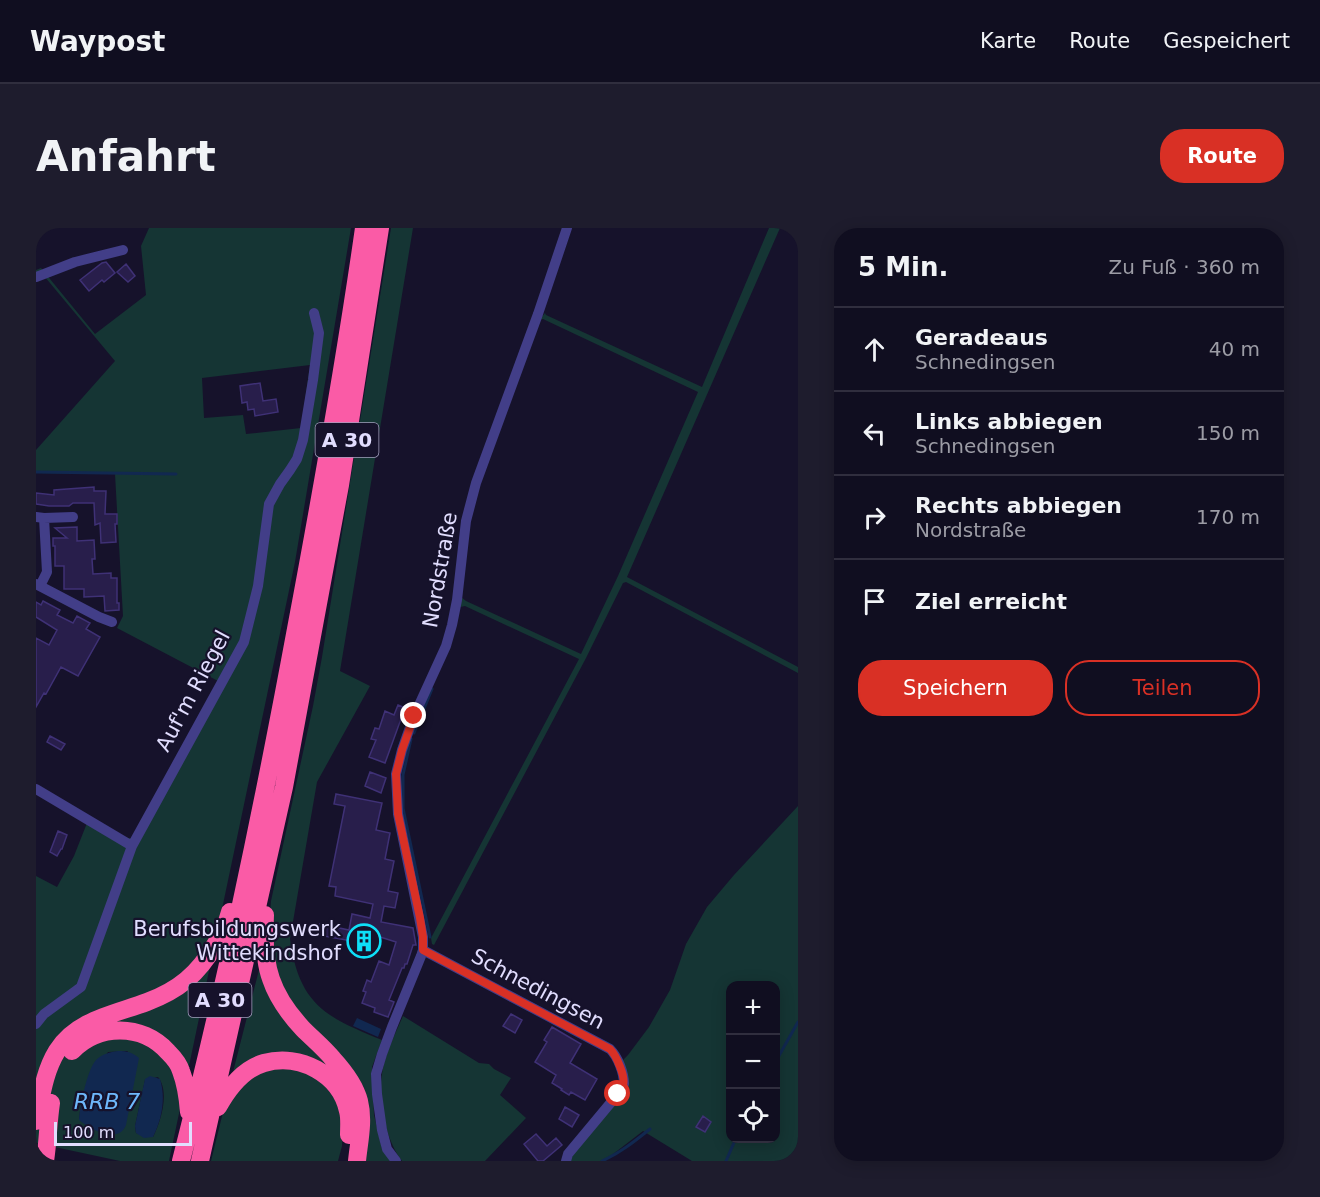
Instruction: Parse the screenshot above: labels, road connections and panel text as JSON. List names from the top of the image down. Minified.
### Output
{"streets":{"highway":["A 30"],"street":["Nordstraße","Auf'm Riegel","Schnedingsen"]},"crossings":[["Nordstraße","Schnedingsen"]],"water":["RRB 7"],"places":{"building":["Berufsbildungswerk Wittekindshof"]},"scale_bar":"100 m","page":{"header":"Waypost","nav":["Karte","Route","Gespeichert"],"buttons":["Route",["Speichern","Teilen"]],"title":"Anfahrt","heading":["5 Min.","Zu Fuß · 360 m"],"list":[["Geradeaus","Schnedingsen","40 m"],["Links abbiegen","Schnedingsen","150 m"],["Rechts abbiegen","Nordstraße","170 m"],"Ziel erreicht"],"map_buttons":["+","−"],"scale":"100 m"}}
